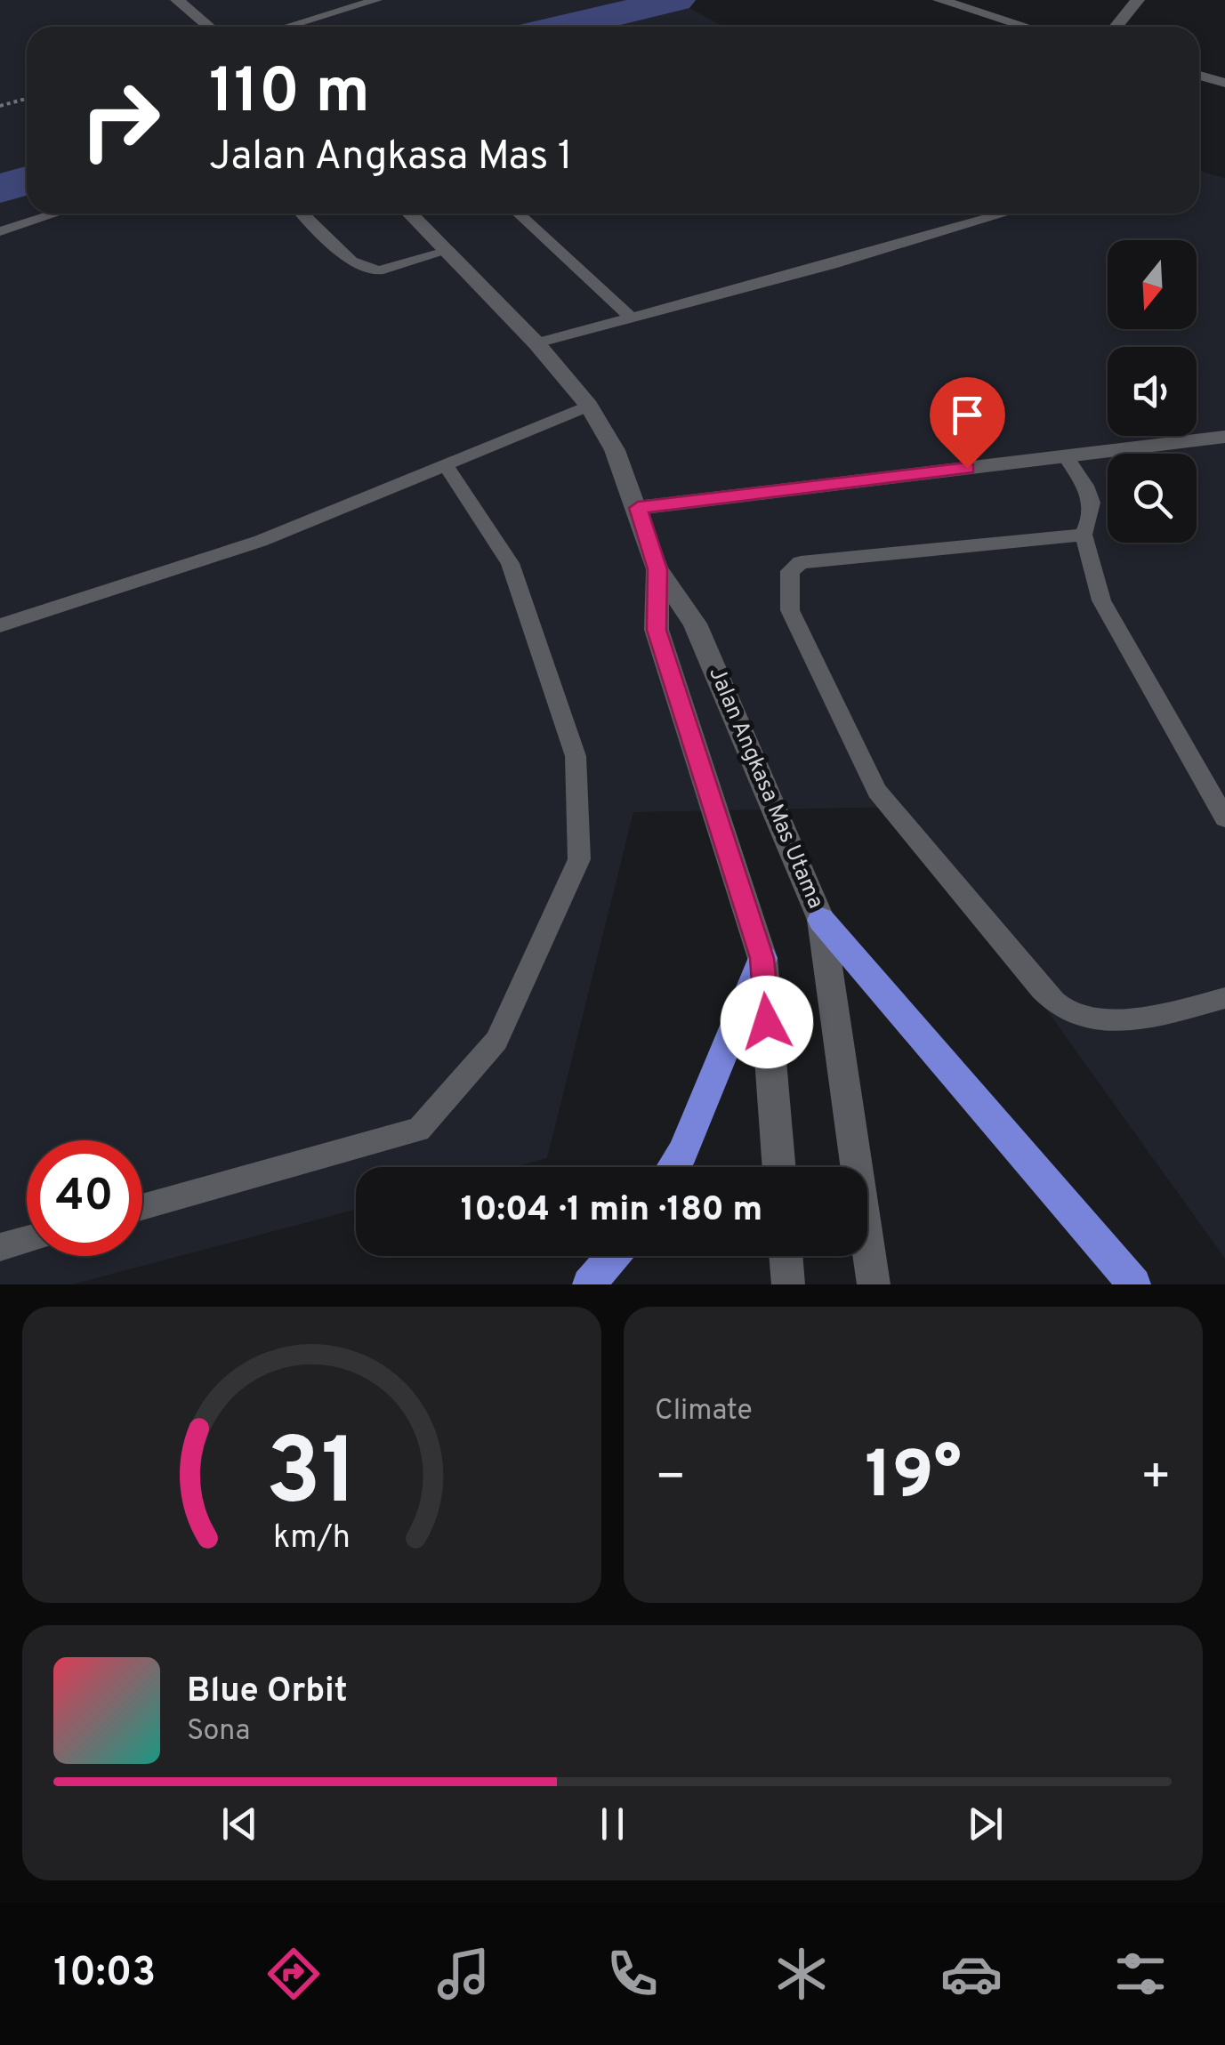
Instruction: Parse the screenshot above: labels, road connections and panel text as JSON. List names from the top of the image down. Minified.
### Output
{"streets":{"street":["Jalan Angkasa Mas Utama"]},"north":"bottom","page":{"turn":["110 m","Jalan Angkasa Mas 1"],"limit":"40","trip":"10:04 · 1 min · 180 m","tile":"Climate","heat":["−","19°","+"],"song":["Blue Orbit","Sona"],"tabs":"10:03","gauge":["31","km/h"]}}
